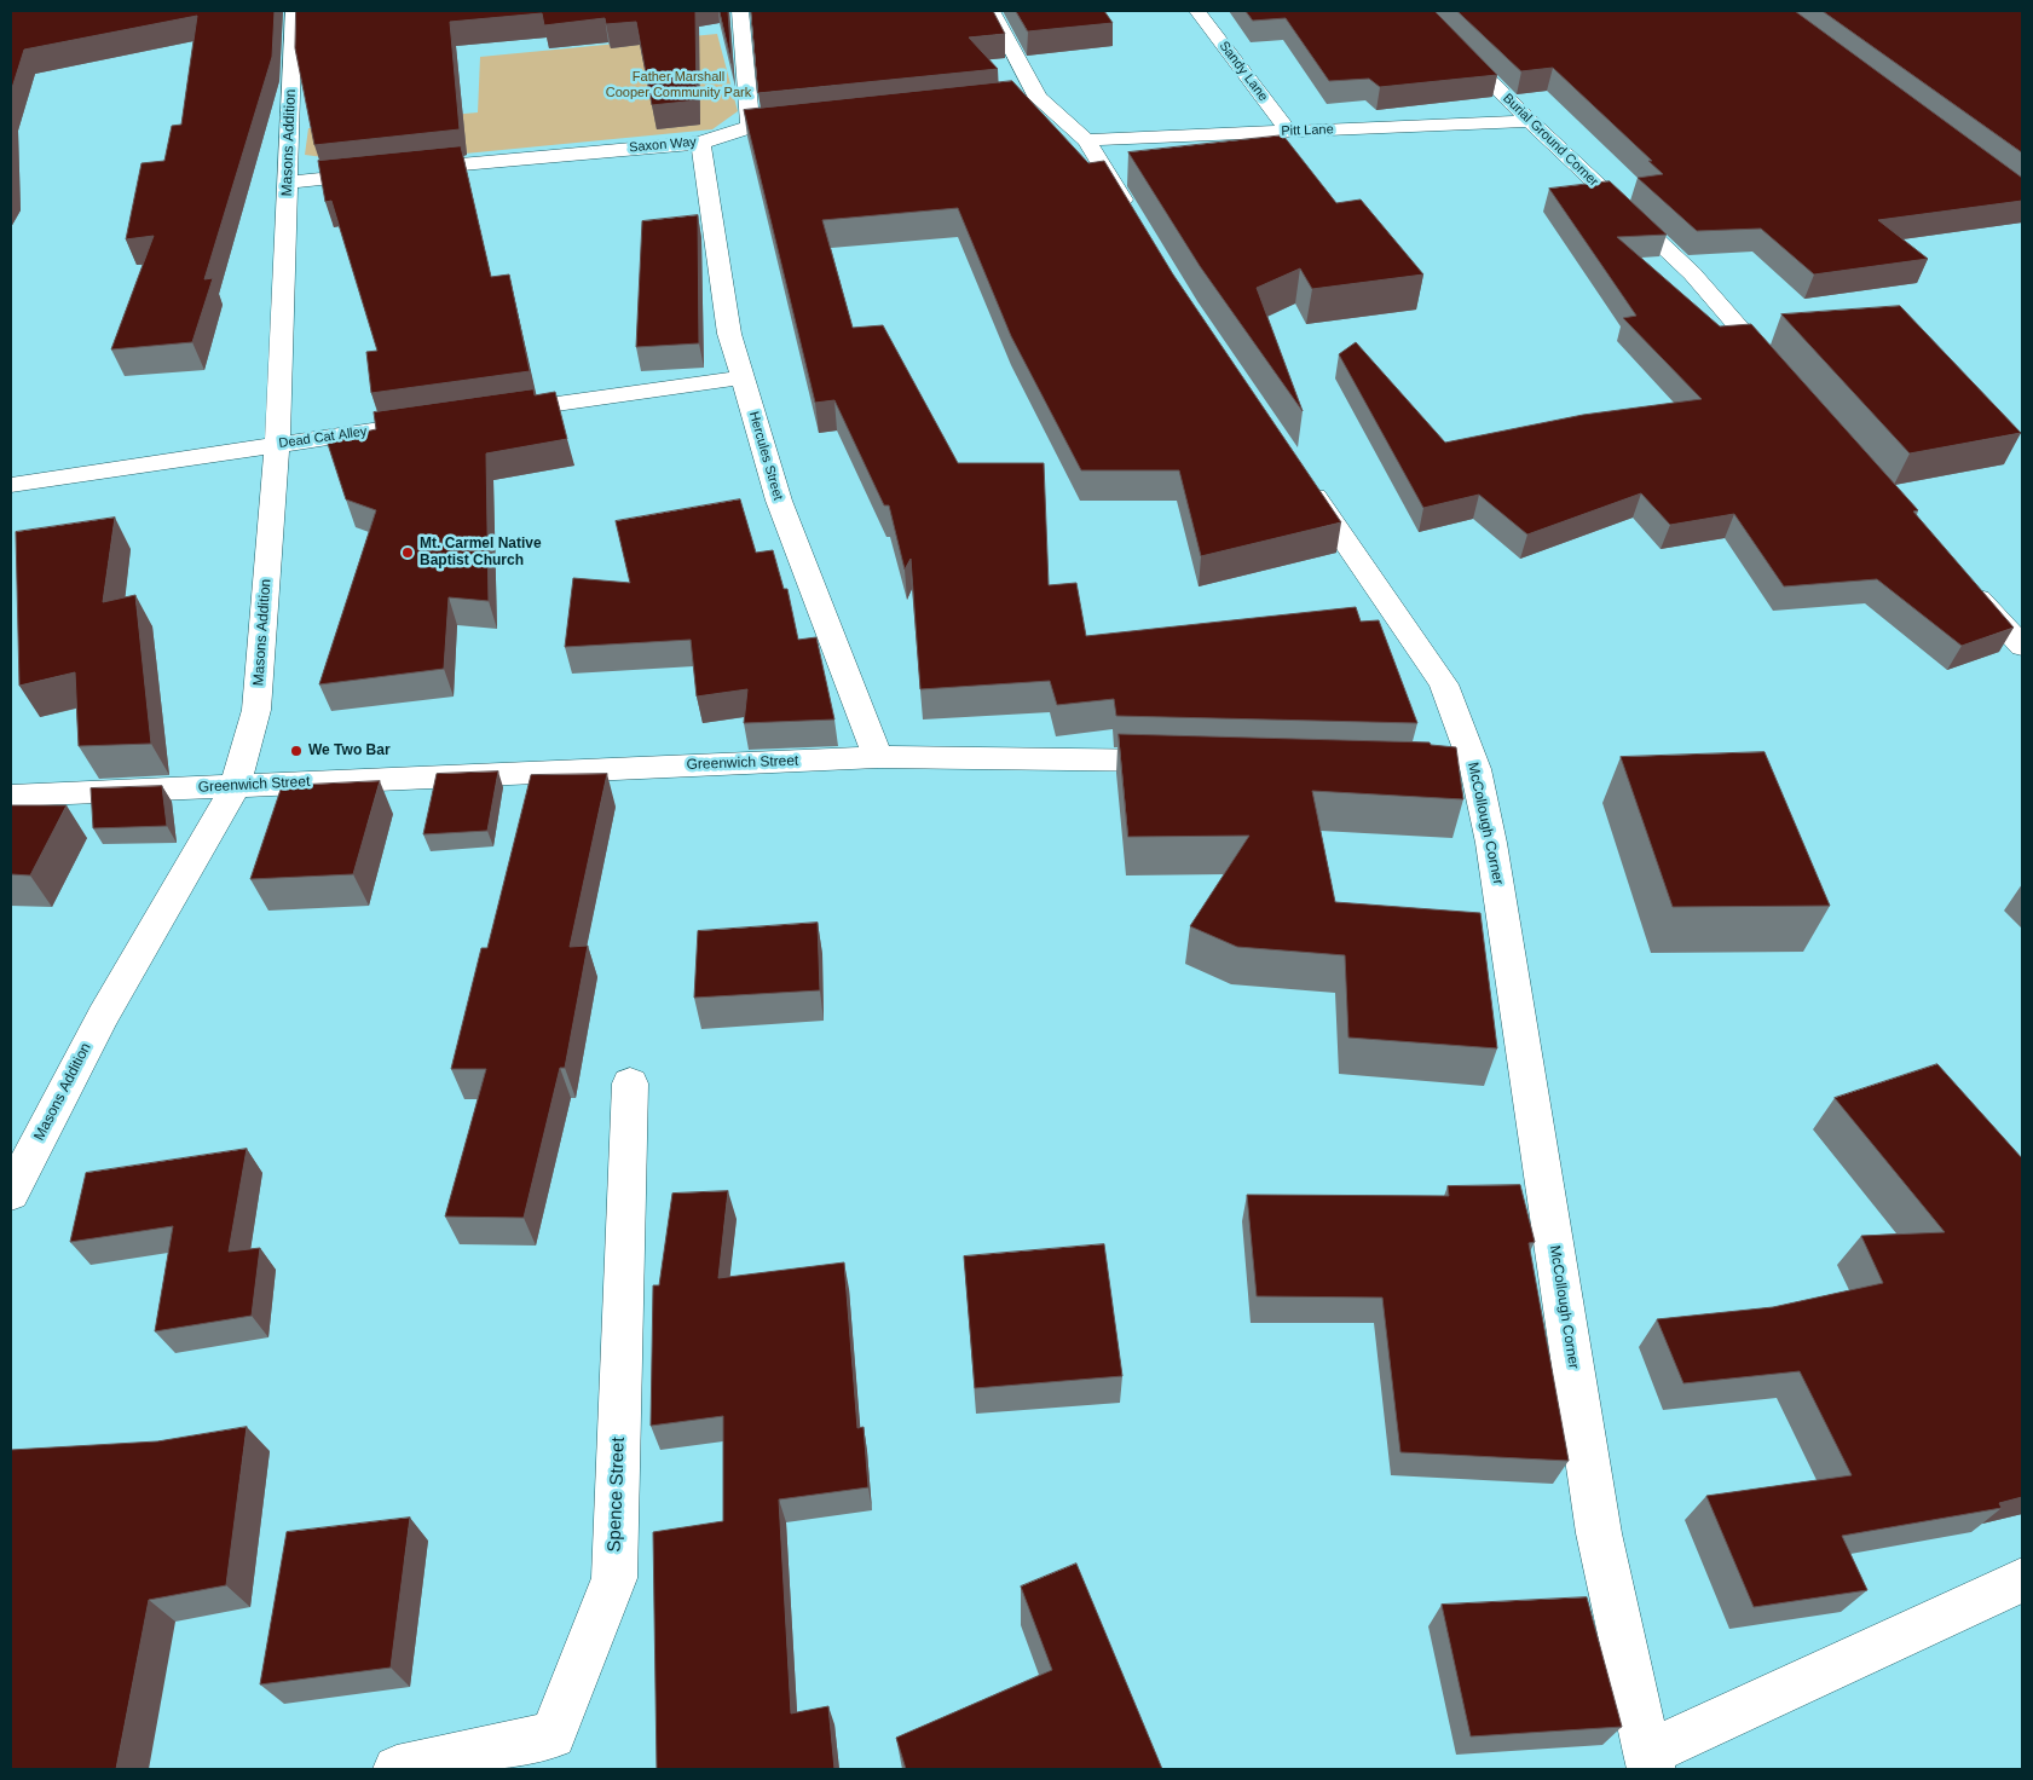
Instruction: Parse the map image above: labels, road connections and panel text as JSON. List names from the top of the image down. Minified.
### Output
{"streets":{"street":["Sandy Lane","Pitt Lane","Burial Ground Corner","Masons Addition","Saxon Way","Dead Cat Alley","Hercules Street","Greenwich Street","McCollough Corner","Spence Street"]},"crossings":[["Sandy Lane","Pitt Lane"],["Pitt Lane","Burial Ground Corner"],["Masons Addition","Dead Cat Alley"],["Masons Addition","Greenwich Street"],["Saxon Way","Hercules Street"],["Hercules Street","Greenwich Street"]],"parks":["Father Marshall Cooper Community Park"],"places":["Mt. Carmel Native Baptist Church","We Two Bar"]}
